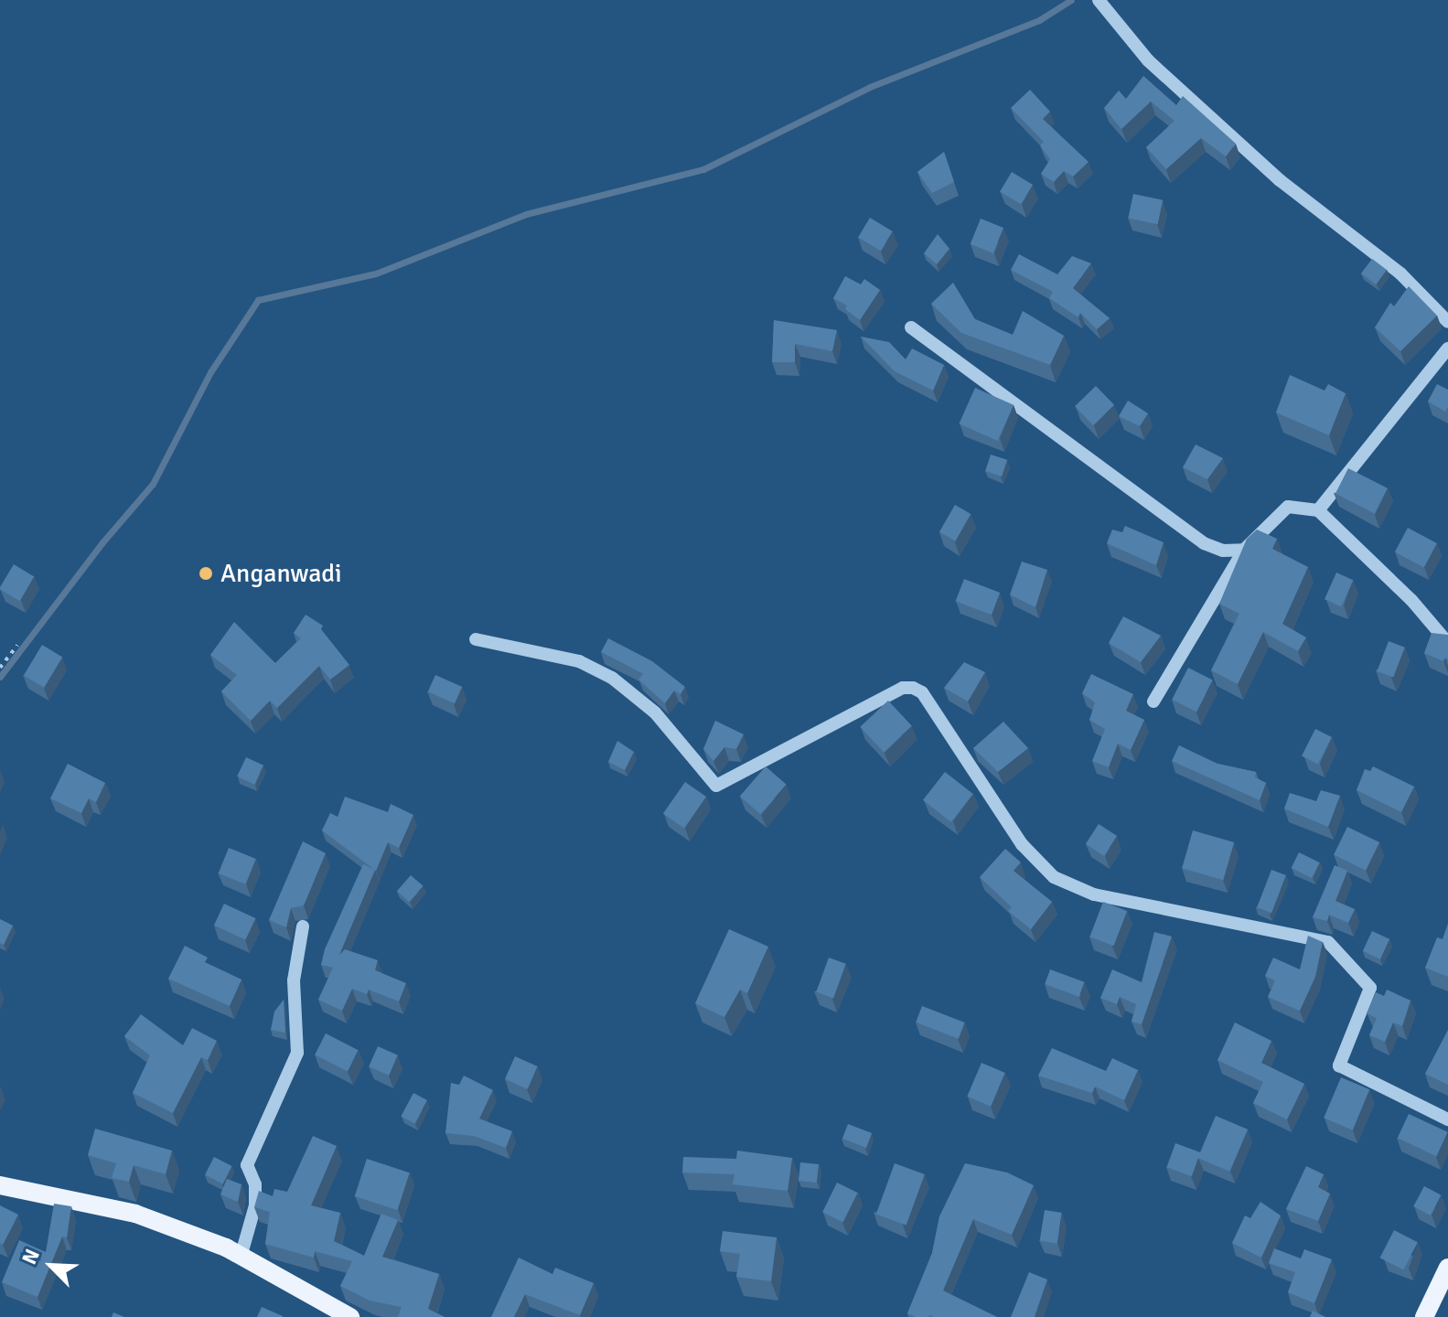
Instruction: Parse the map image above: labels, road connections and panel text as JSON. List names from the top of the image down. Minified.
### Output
{"places":["Anganwadi"],"north":"top left"}
